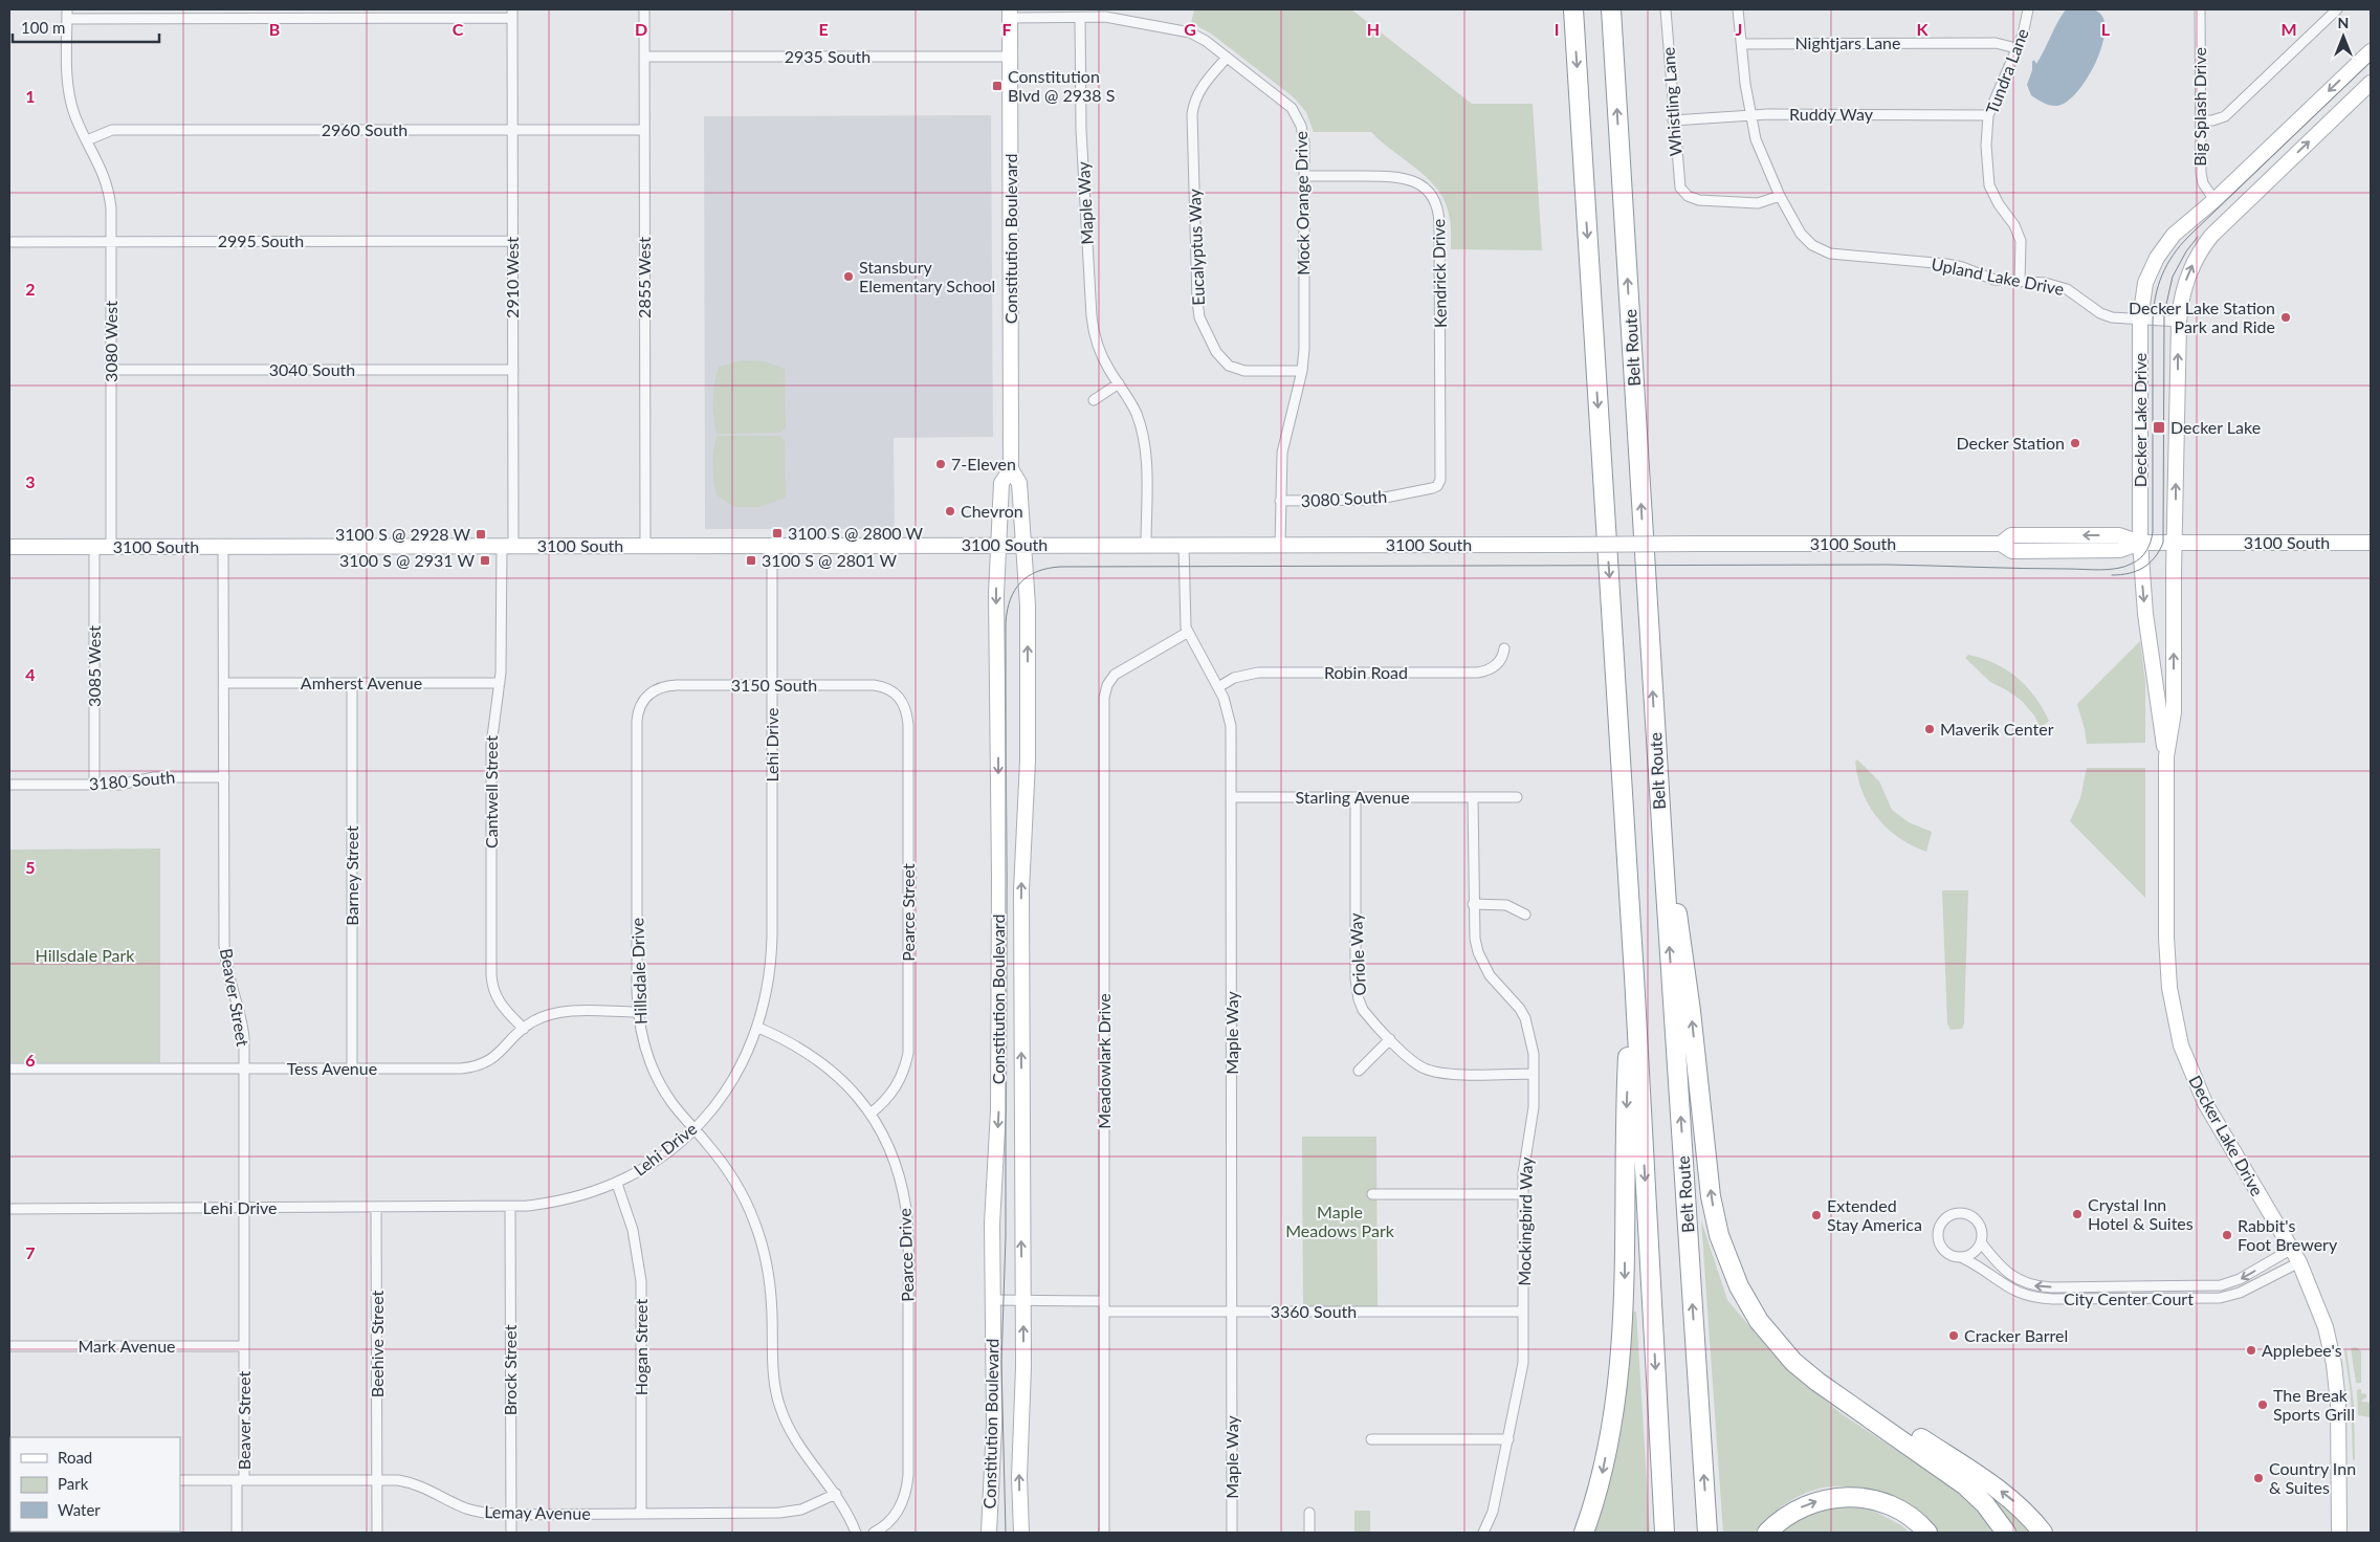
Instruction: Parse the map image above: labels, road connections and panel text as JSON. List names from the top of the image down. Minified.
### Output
{"streets":{"highway":["Belt Route"],"main road":["Constitution Boulevard","Decker Lake Drive","3100 South"],"street":["Nightjars Lane","2935 South","Tundra Lane","Whistling Lane","Big Splash Drive","Ruddy Way","2960 South","Maple Way","Mock Orange Drive","2995 South","Eucalyptus Way","Kendrick Drive","Upland Lake Drive","2910 West","2855 West","3080 West","3040 South","3080 South","3085 West","Robin Road","Amherst Avenue","3150 South","Lehi Drive","3180 South","Cantwell Street","Starling Avenue","Barney Street","Pearce Street","Oriole Way","Hillsdale Drive","Beaver Street","Meadowlark Drive","Tess Avenue","Mockingbird Way","Pearce Drive","City Center Court","3360 South","Beehive Street","Mark Avenue","Hogan Street","Brock Street","Lemay Avenue"]},"crossings":[["Nightjars Lane","Tundra Lane"],["Nightjars Lane","Upland Lake Drive"],["2935 South","Constitution Boulevard"],["2935 South","2855 West"],["Tundra Lane","Ruddy Way"],["Tundra Lane","Upland Lake Drive"],["Whistling Lane","Ruddy Way"],["Whistling Lane","Upland Lake Drive"],["Big Splash Drive","Decker Lake Drive"],["Ruddy Way","Upland Lake Drive"],["2960 South","2910 West"],["2960 South","2855 West"],["2960 South","3080 West"],["Maple Way","Mock Orange Drive"],["Maple Way","3100 South"],["Maple Way","Robin Road"],["Maple Way","Starling Avenue"],["Maple Way","Meadowlark Drive"],["Maple Way","3360 South"],["Mock Orange Drive","Constitution Boulevard"],["Mock Orange Drive","Eucalyptus Way"],["Mock Orange Drive","Kendrick Drive"],["Mock Orange Drive","3080 South"],["Mock Orange Drive","3100 South"],["Constitution Boulevard","3100 South"],["2995 South","2910 West"],["2995 South","3080 West"],["Kendrick Drive","3080 South"],["Upland Lake Drive","Decker Lake Drive"],["2910 West","3040 South"],["2910 West","3100 South"],["2910 West","Cantwell Street"],["2855 West","3100 South"],["3080 West","3040 South"],["3080 West","3100 South"],["Decker Lake Drive","3100 South"],["Decker Lake Drive","City Center Court"],["3100 South","3085 West"],["3100 South","Lehi Drive"],["3100 South","Cantwell Street"],["3100 South","Beaver Street"],["3085 West","3180 South"],["Amherst Avenue","Cantwell Street"],["Amherst Avenue","Barney Street"],["Amherst Avenue","Beaver Street"],["3150 South","Lehi Drive"],["3150 South","Pearce Street"],["3150 South","Hillsdale Drive"],["Lehi Drive","Hillsdale Drive"],["Lehi Drive","Beaver Street"],["Lehi Drive","Pearce Drive"],["Lehi Drive","Beehive Street"],["Lehi Drive","Hogan Street"],["Lehi Drive","Brock Street"],["3180 South","Beaver Street"],["Cantwell Street","Tess Avenue"],["Starling Avenue","Oriole Way"],["Starling Avenue","Mockingbird Way"],["Barney Street","Tess Avenue"],["Pearce Street","Pearce Drive"],["Oriole Way","Mockingbird Way"],["Hillsdale Drive","Tess Avenue"],["Hillsdale Drive","Lemay Avenue"],["Beaver Street","Tess Avenue"],["Beaver Street","Mark Avenue"],["Beaver Street","Lemay Avenue"],["Meadowlark Drive","3360 South"],["Mockingbird Way","3360 South"],["Beehive Street","Lemay Avenue"],["Hogan Street","Lemay Avenue"],["Brock Street","Lemay Avenue"]],"parks":["Hillsdale Park","Maple Meadows Park"],"places":{"transit":["Constitution Blvd @ 2938 S","Decker Lake","3100 S @ 2800 W","3100 S @ 2928 W","3100 S @ 2931 W","3100 S @ 2801 W"],"other":["Stansbury Elementary School","Decker Lake Station Park and Ride","Decker Station","7-Eleven","Chevron","Maverik Center","Crystal Inn Hotel & Suites","Extended Stay America","Rabbit's Foot Brewery","Cracker Barrel","Applebee's","The Break Sports Grill","Country Inn & Suites"]},"legend":["Road","Park","Water"],"scale_bar":"100 m","north":"top","grid":{"columns":["B","C","D","E","F","G","H","I","J","K","L","M"],"rows":["1","2","3","4","5","6","7"]}}
